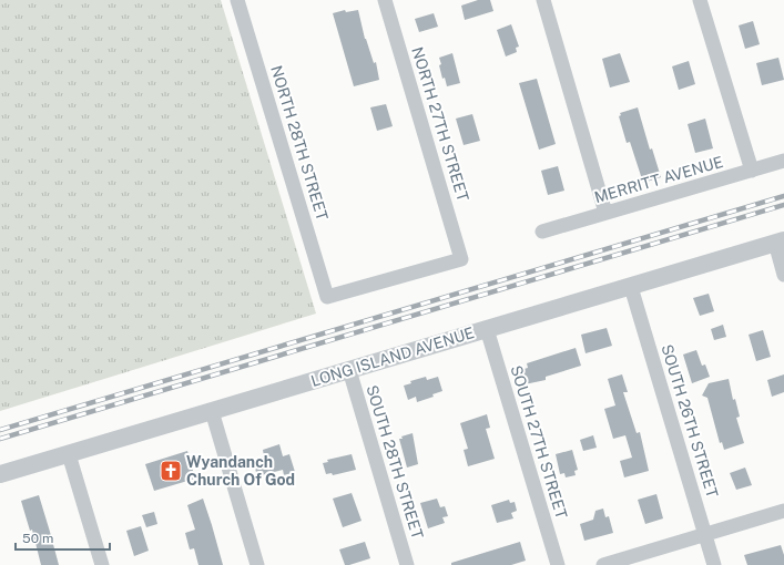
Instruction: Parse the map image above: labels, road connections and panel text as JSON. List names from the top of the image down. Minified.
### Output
{"streets":{"street":["NORTH 27TH STREET","NORTH 28TH STREET","MERRITT AVENUE","LONG ISLAND AVENUE","SOUTH 26TH STREET","SOUTH 27TH STREET","SOUTH 28TH STREET"]},"crossings":[["NORTH 27TH STREET","NORTH 28TH STREET"],["LONG ISLAND AVENUE","SOUTH 26TH STREET"],["LONG ISLAND AVENUE","SOUTH 27TH STREET"],["LONG ISLAND AVENUE","SOUTH 28TH STREET"]],"places":{"church":["Wyandanch Church Of God"]},"scale_bar":"50 m"}
